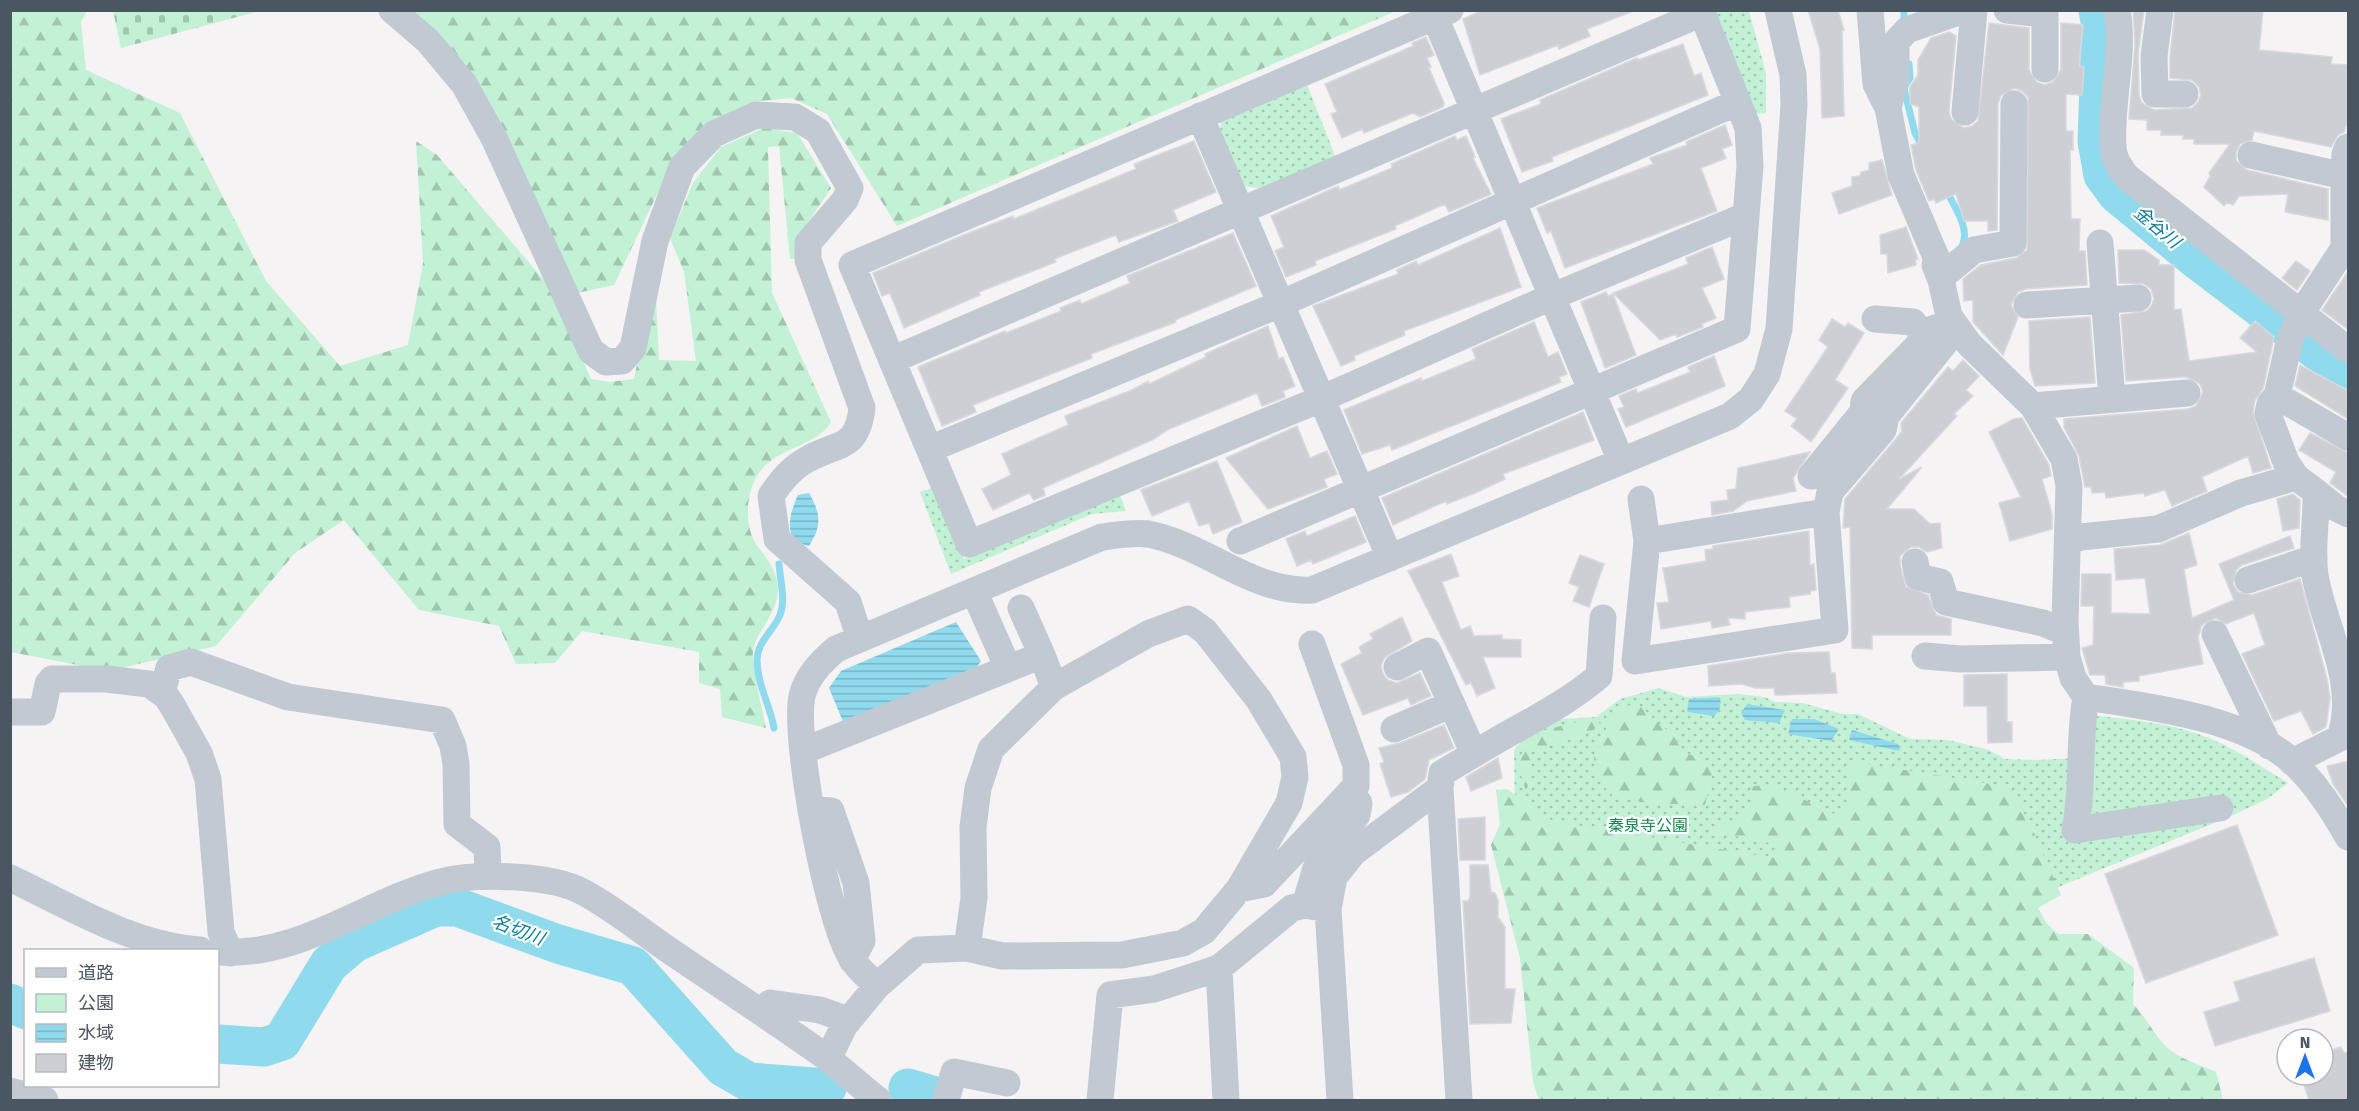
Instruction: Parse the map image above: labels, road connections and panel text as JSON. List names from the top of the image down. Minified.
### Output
{"water":["金谷川","名切川"],"parks":["秦泉寺公園"],"legend":["道路","公園","水域","建物"],"north":"top"}
